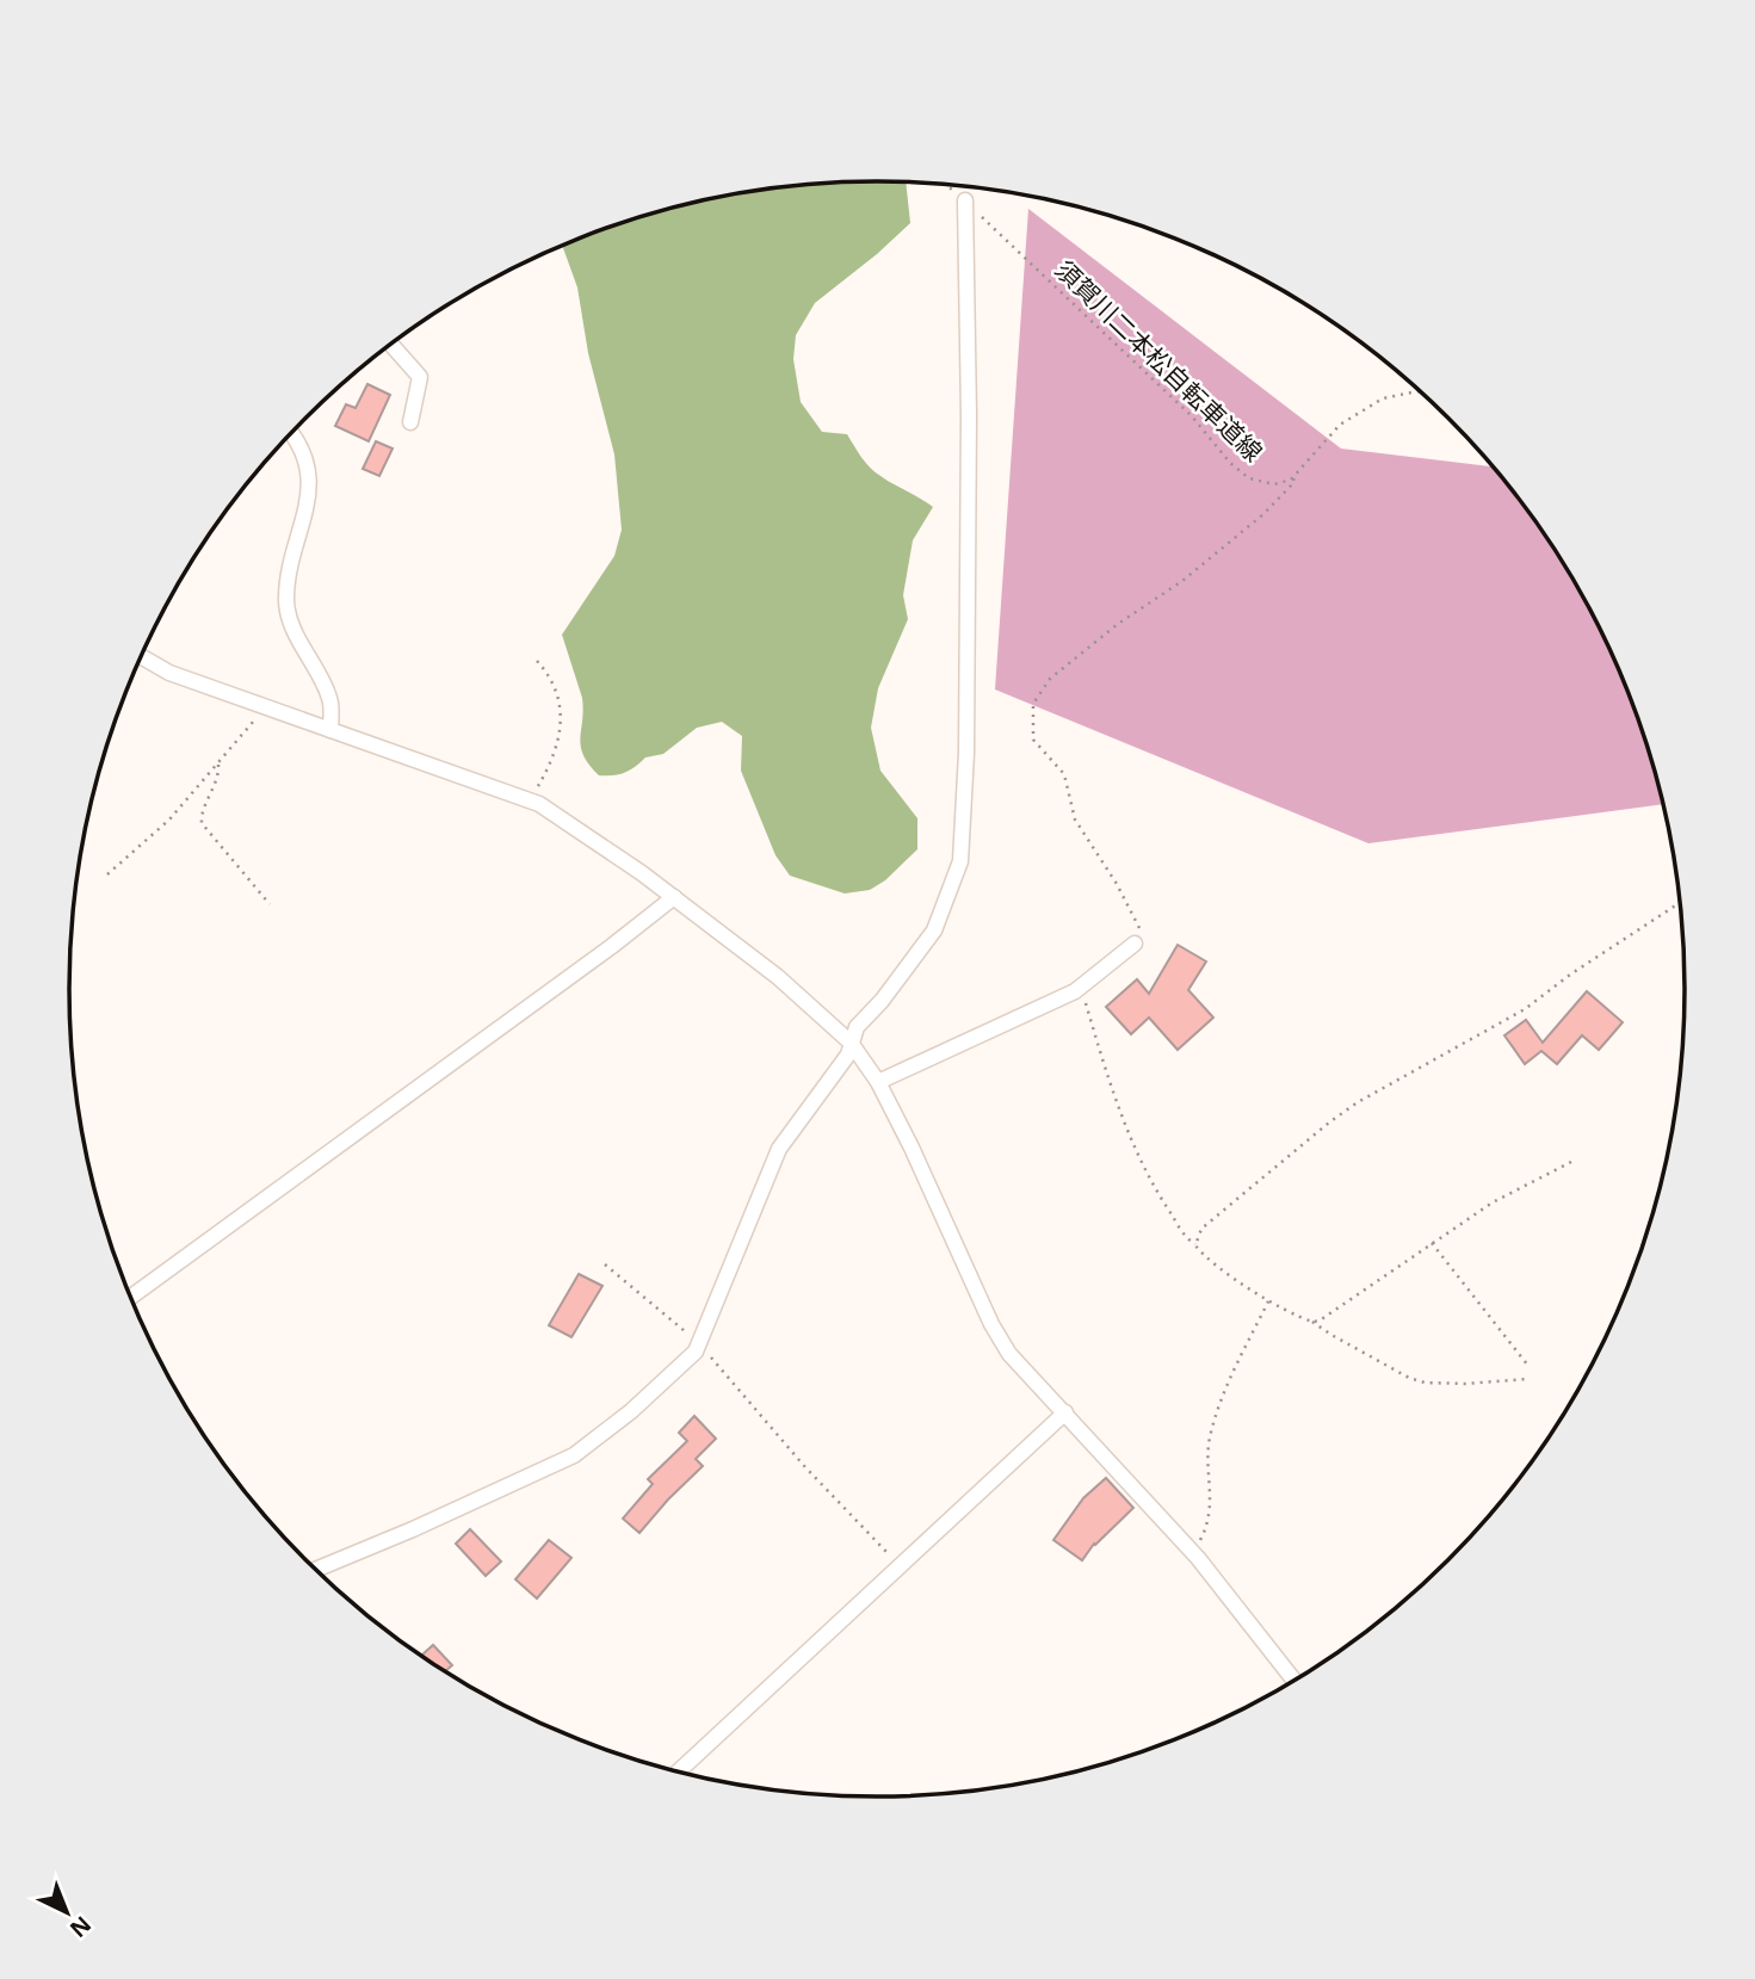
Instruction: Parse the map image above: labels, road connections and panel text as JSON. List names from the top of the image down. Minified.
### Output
{"streets":{"path":["須賀川二本松自転車道線"]},"north":"bottom right"}
